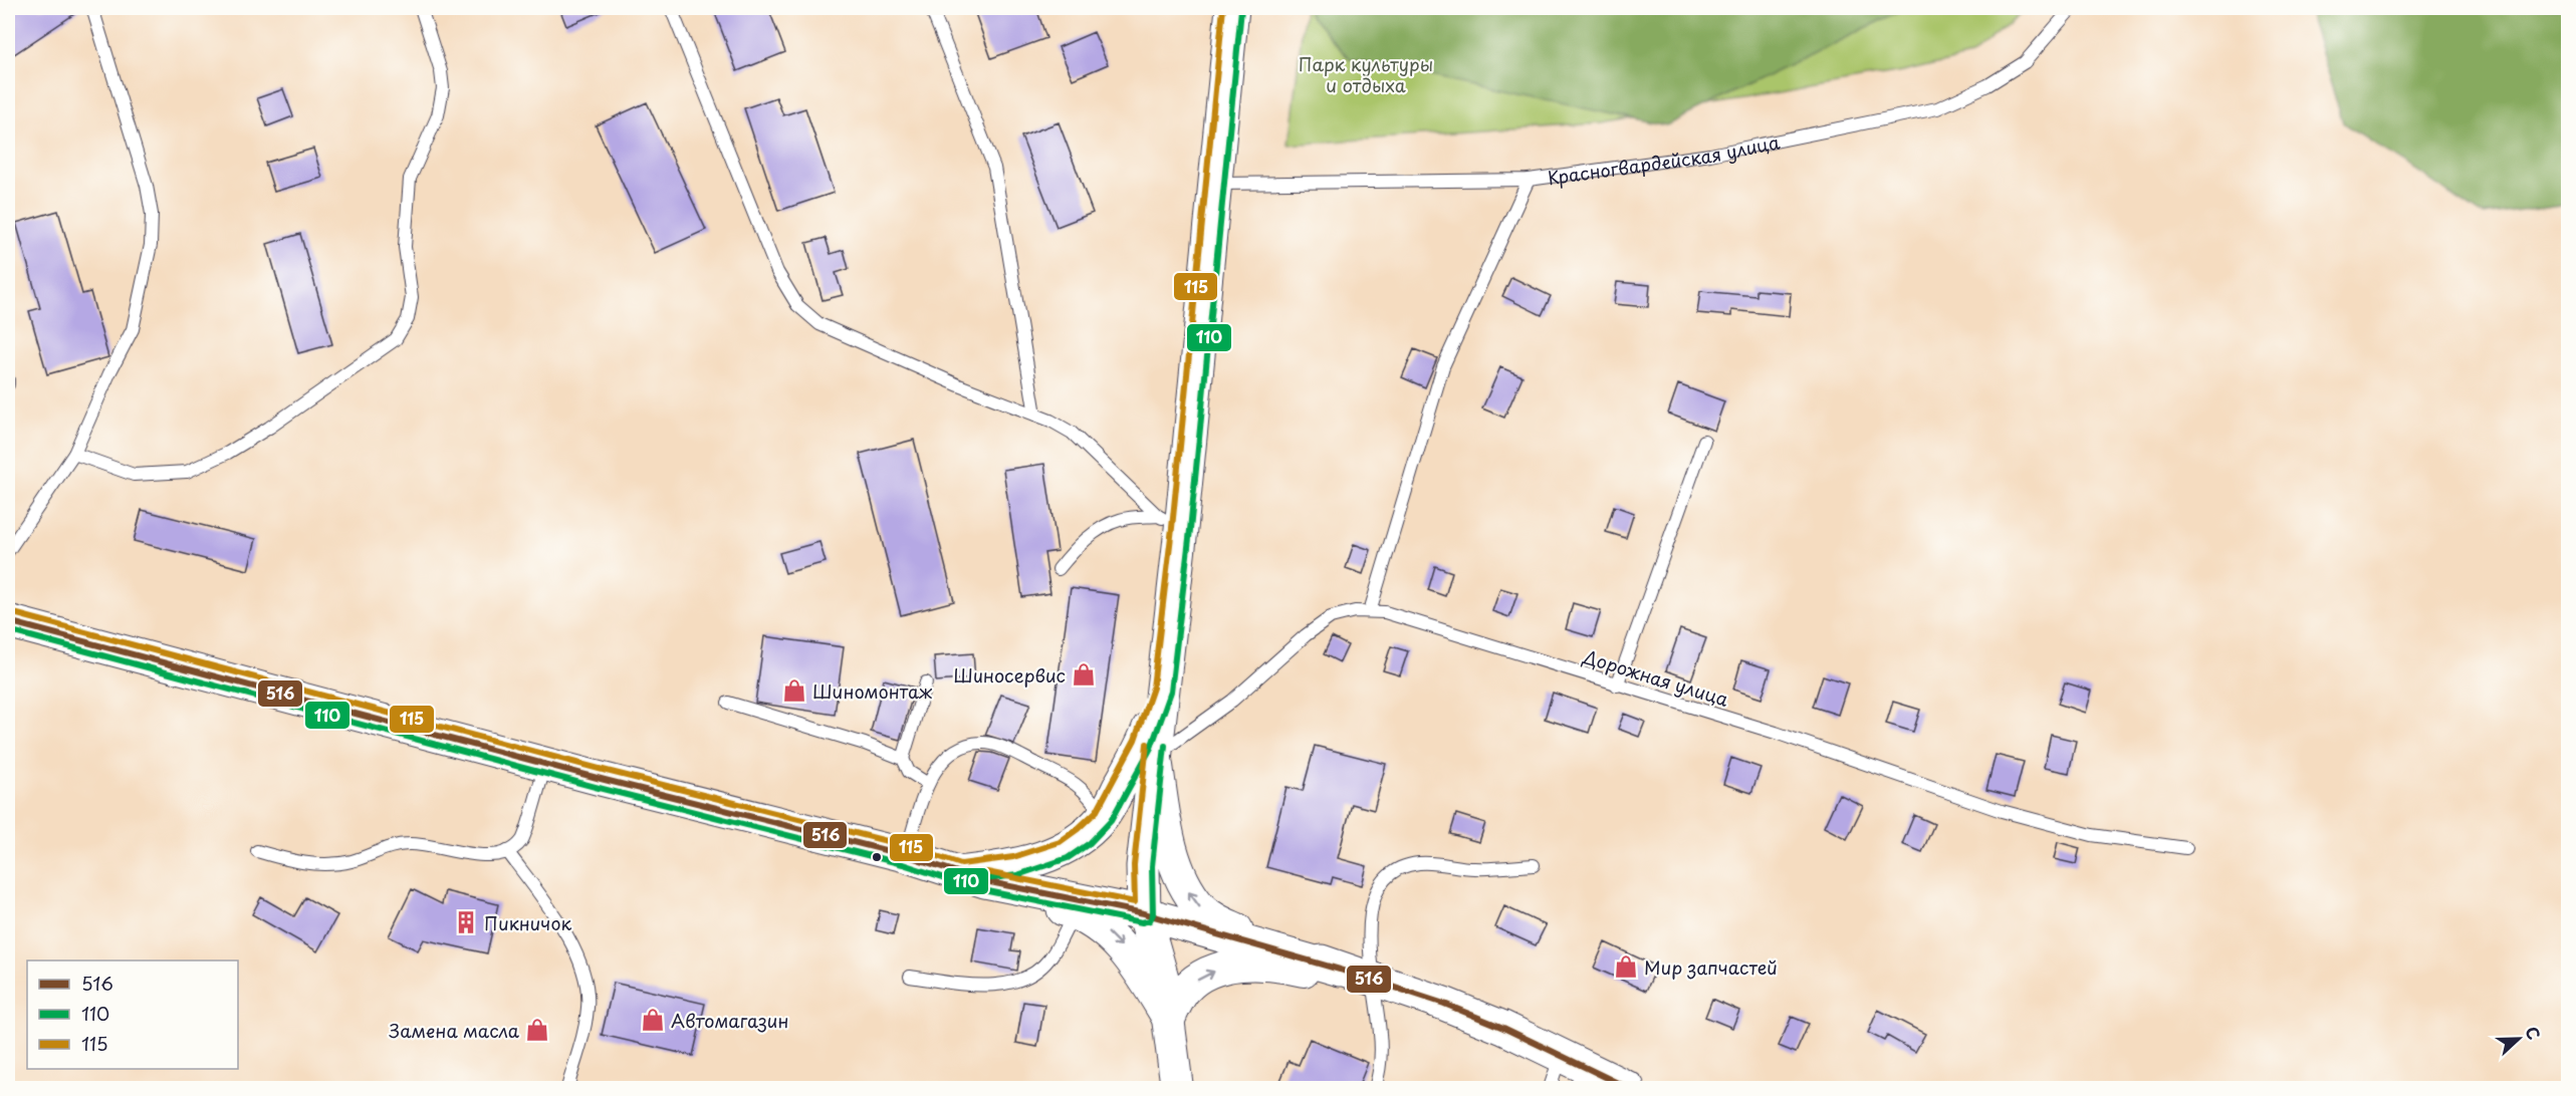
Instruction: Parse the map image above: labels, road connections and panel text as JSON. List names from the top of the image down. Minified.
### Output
{"streets":{"lane":["Красногвардейская улица","Дорожная улица"]},"parks":["Парк культуры и отдыха"],"places":{"shop":["Шиносервис","Шиномонтаж","Мир запчастей","Автомагазин","Замена масла"],"building":["Пикничок"]},"lines":["transit line 115","transit line 110","transit line 516"],"legend":["516","110","115"],"north":"right"}
